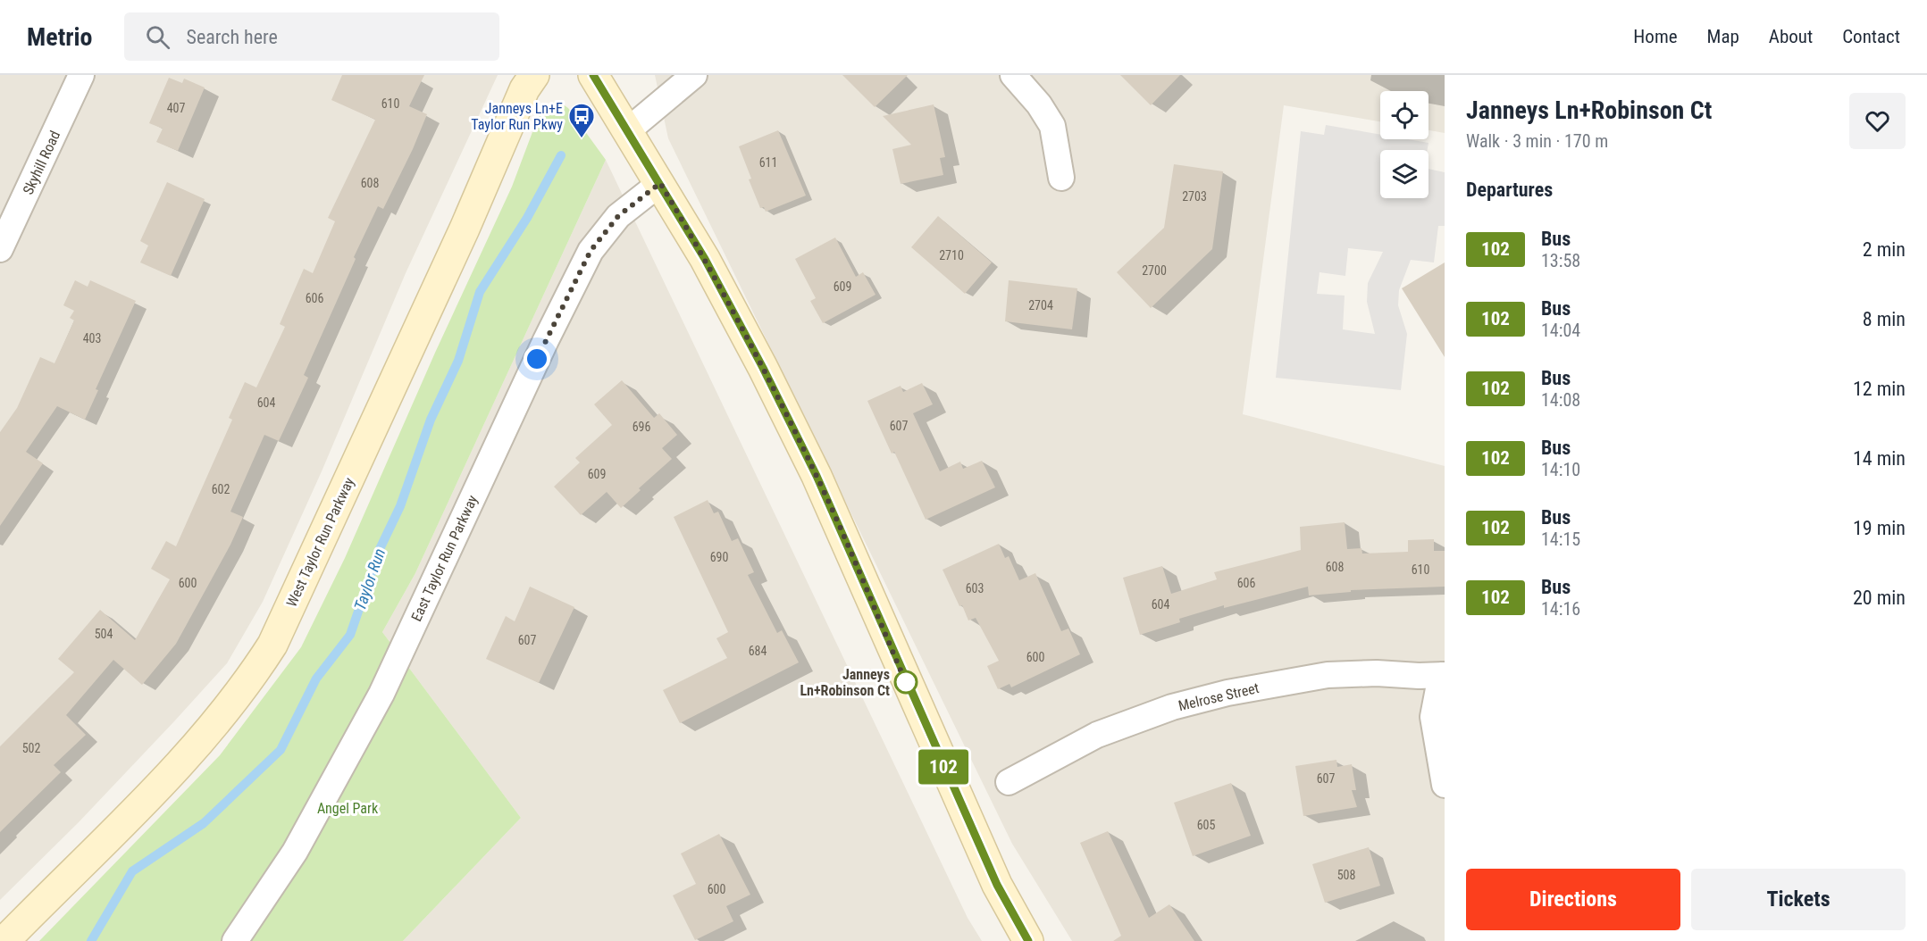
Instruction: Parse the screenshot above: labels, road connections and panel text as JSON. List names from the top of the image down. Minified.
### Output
{"streets":{"street":["Skyhill Road","West Taylor Run Parkway","East Taylor Run Parkway","Melrose Street"]},"water":["Taylor Run"],"parks":["Angel Park"],"places":{"bus stop":["Janneys Ln+E Taylor Run Pkwy"],"other":["Janneys Ln+Robinson Ct"]},"lines":["bus line 102"],"house_numbers":["610","407","611","608","2703","2710","2700","609","606","2704","403","604","607","696","609","602","690","608","610","600","606","603","604","504","607","684","600","502","607","605","508","600"],"page":{"header":"Metrio","search":"Search here","nav":["Home","Map","About","Contact"],"on_map":"102","heading":[["Janneys Ln+Robinson Ct","Walk · 3 min · 170 m"],"Departures"],"list":[{"mark":"102","name":"Bus","note":"13:58","value":"2 min"},{"mark":"102","name":"Bus","note":"14:04","value":"8 min"},{"mark":"102","name":"Bus","note":"14:08","value":"12 min"},{"mark":"102","name":"Bus","note":"14:10","value":"14 min"},{"mark":"102","name":"Bus","note":"14:15","value":"19 min"},{"mark":"102","name":"Bus","note":"14:16","value":"20 min"}],"buttons":["Directions","Tickets"]}}
